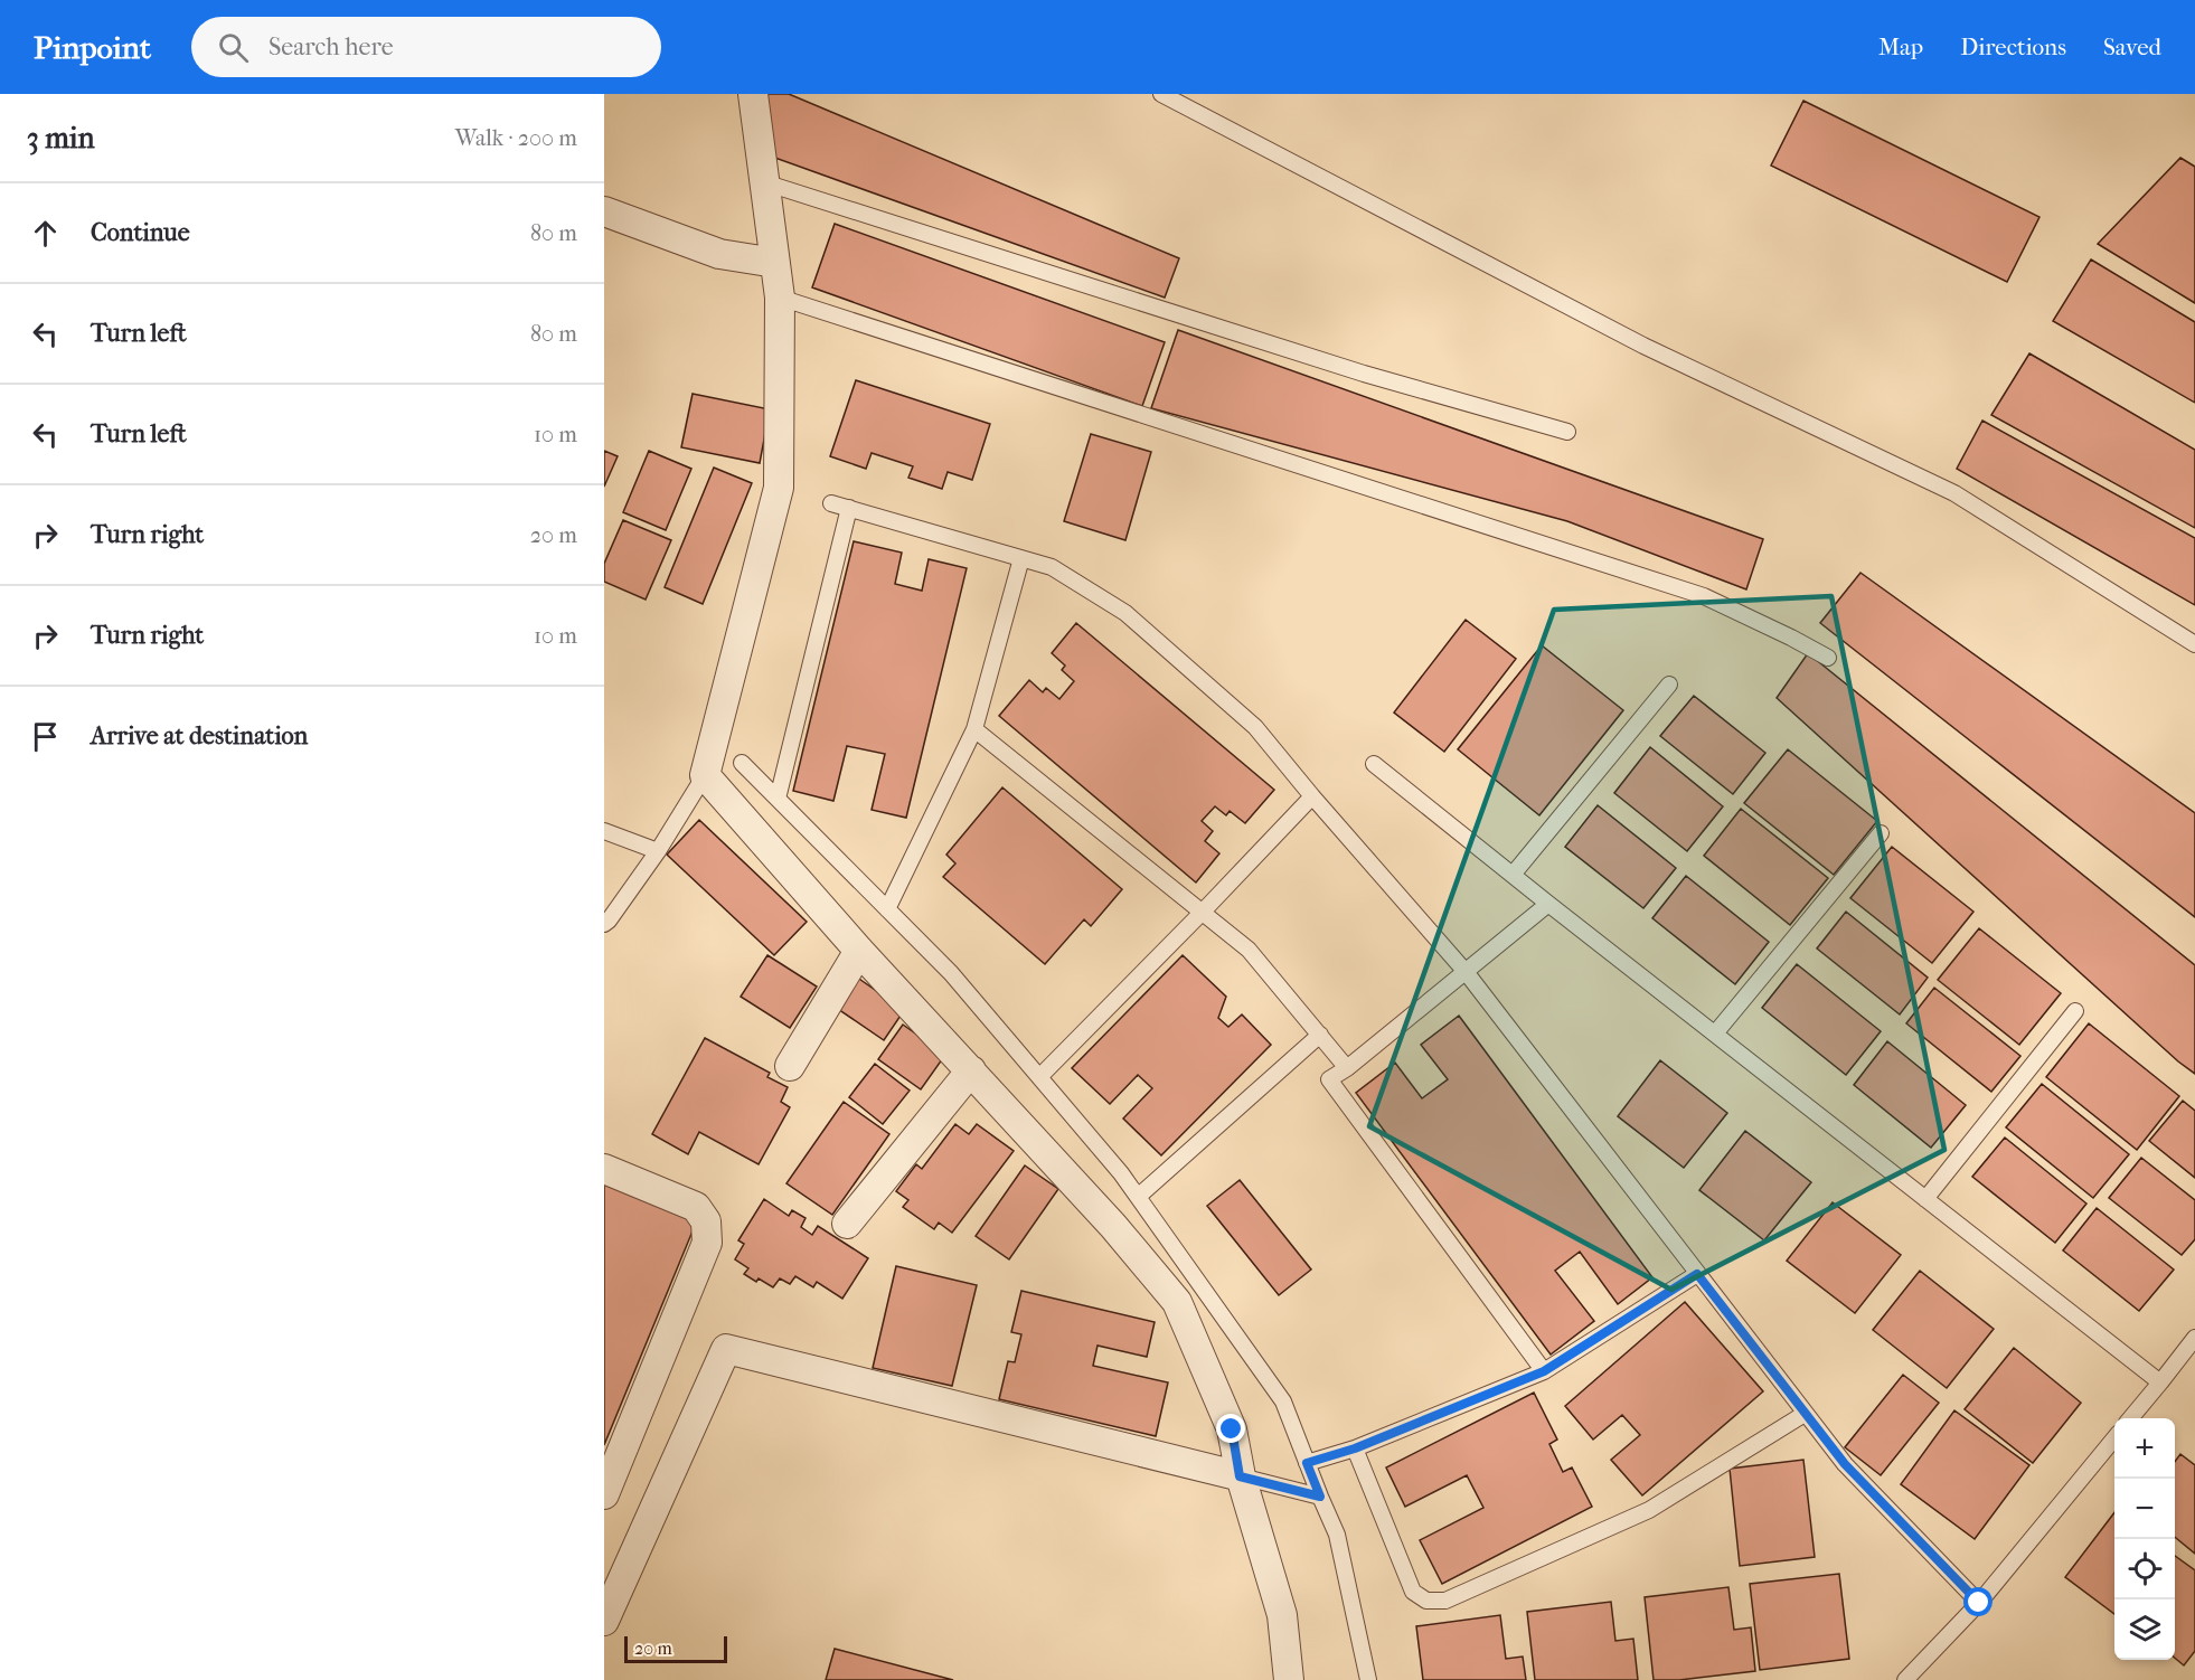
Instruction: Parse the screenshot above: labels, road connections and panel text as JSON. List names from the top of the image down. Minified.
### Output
{"scale_bar":"20 m","page":{"header":"Pinpoint","search":"Search here","nav":["Map","Directions","Saved"],"heading":["3 min","Walk · 200 m"],"list":[["Continue","80 m"],["Turn left","80 m"],["Turn left","10 m"],["Turn right","20 m"],["Turn right","10 m"],"Arrive at destination"],"map_buttons":["+","−"],"scale":"20 m"}}
